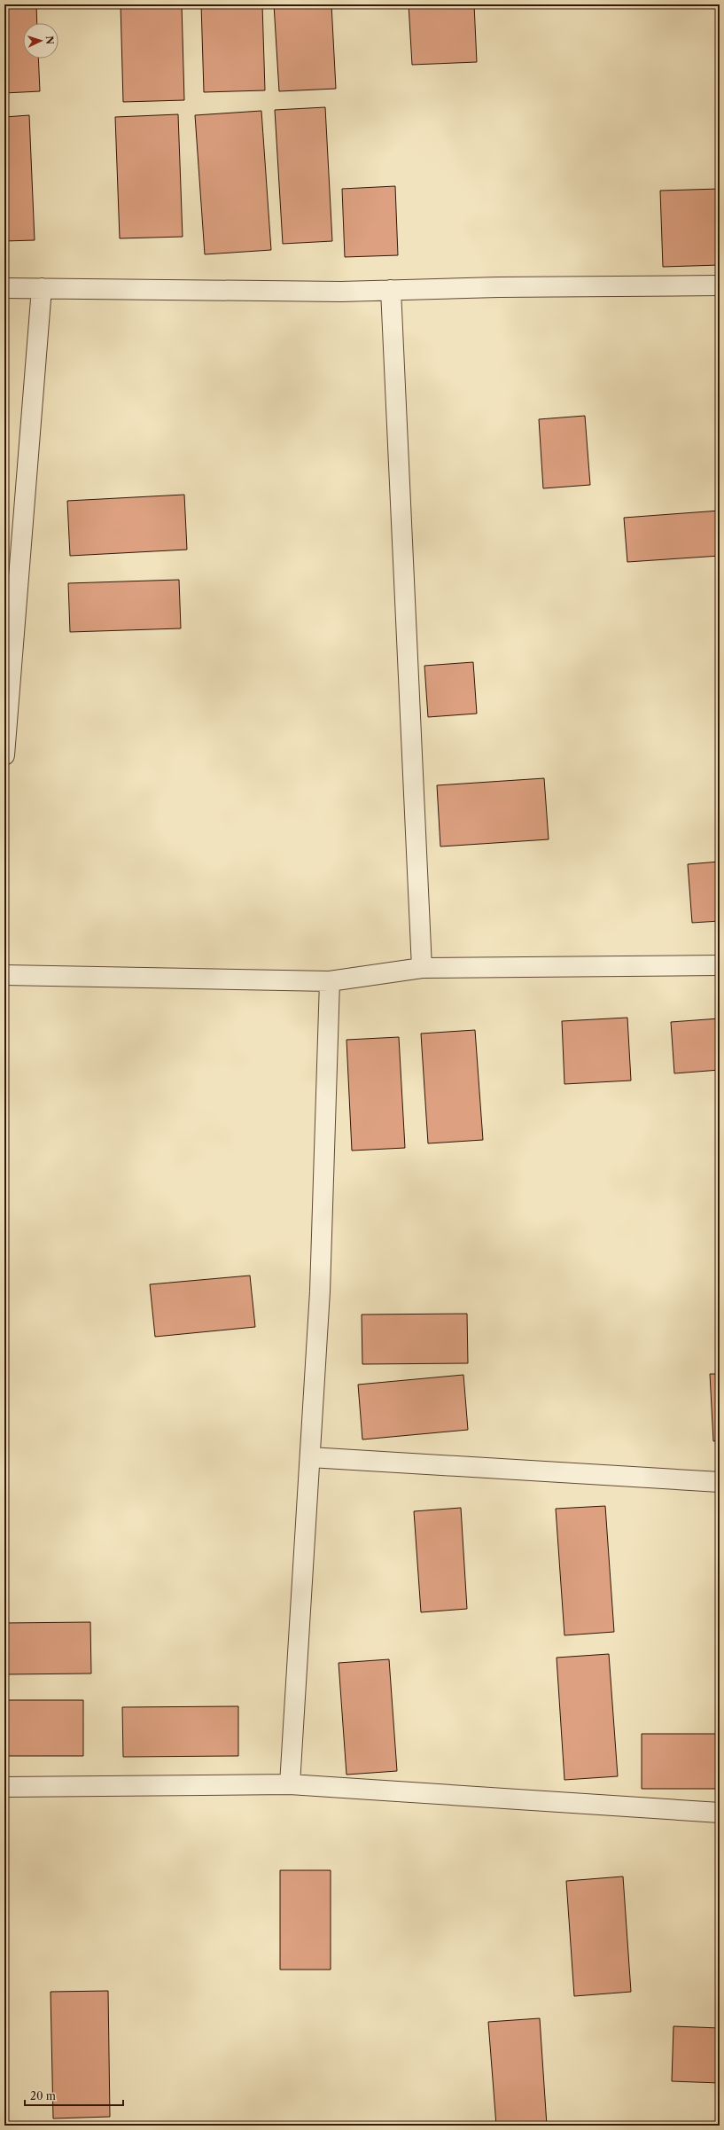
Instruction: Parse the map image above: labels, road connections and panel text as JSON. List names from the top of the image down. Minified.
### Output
{"scale_bar":"20 m","north":"right"}
